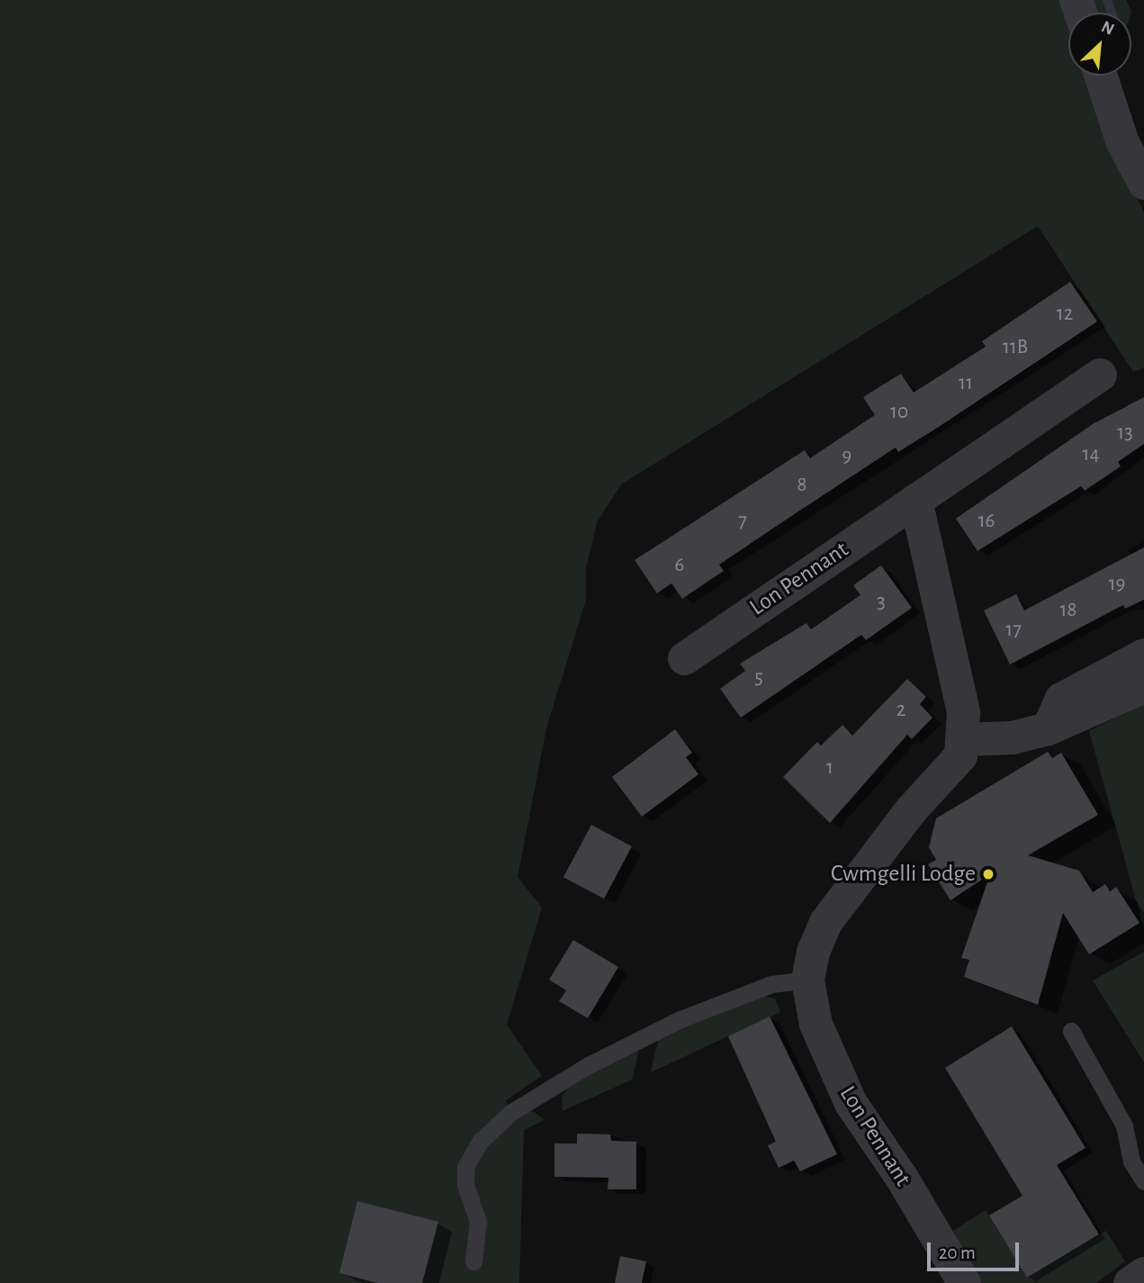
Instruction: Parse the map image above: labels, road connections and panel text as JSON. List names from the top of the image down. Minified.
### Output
{"streets":{"street":["Lon Pennant"]},"places":["Cwmgelli Lodge"],"house_numbers":["12","11B","11","10","13","14","9","8","7","16","6","19","3","18","17","5","2","1"],"scale_bar":"20 m","north":"top right"}
